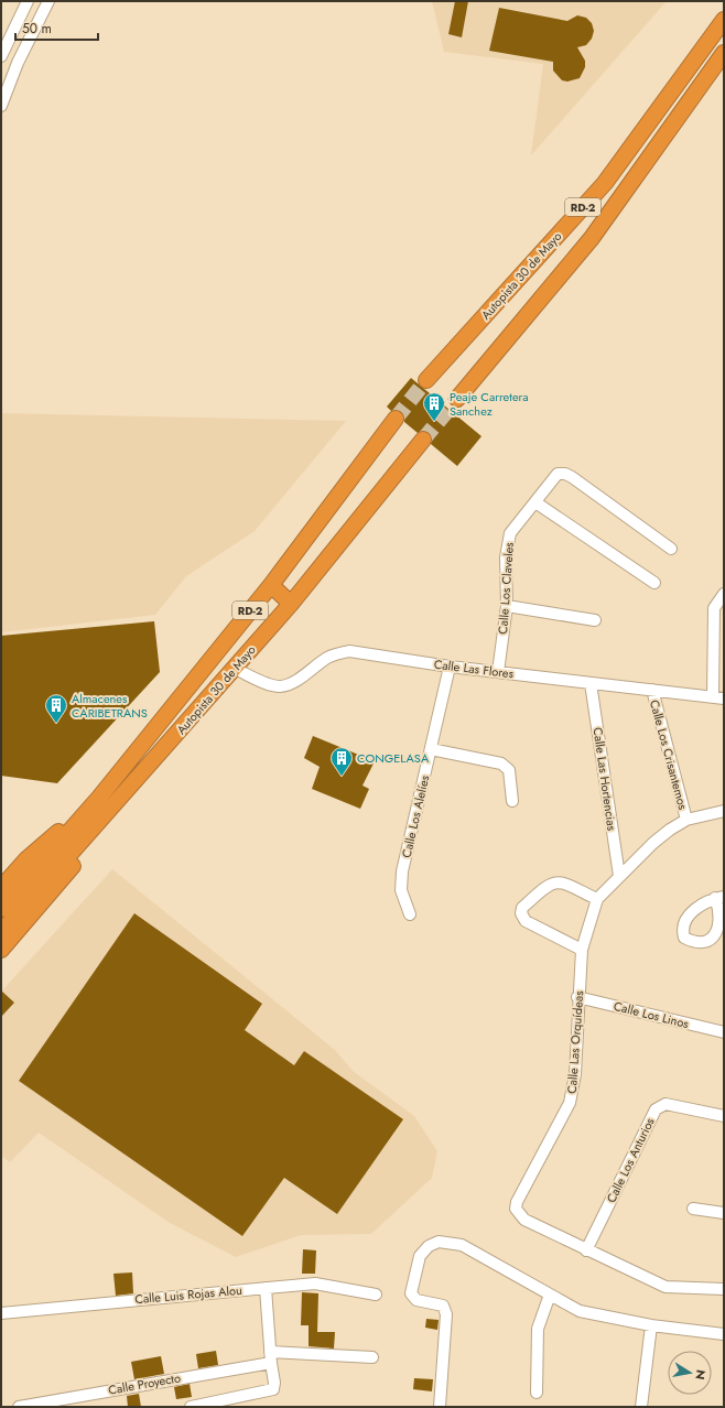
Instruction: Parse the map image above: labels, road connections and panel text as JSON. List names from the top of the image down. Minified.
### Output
{"streets":{"highway":["RD-2","Autopista 30 de Mayo"],"street":["Calle Los Claveles","Calle Las Flores","Calle Los Crisantemos","Calle Las Hortencias","Calle Los Alelíes","Calle Los Linos","Calle Las Orquídeas","Calle Los Anturios","Calle Luis Rojas Alou","Calle Proyecto"]},"crossings":[["Autopista 30 de Mayo","Calle Las Flores"],["Calle Los Claveles","Calle Las Flores"],["Calle Las Flores","Calle Los Crisantemos"],["Calle Las Flores","Calle Las Hortencias"],["Calle Las Flores","Calle Los Alelíes"],["Calle Los Crisantemos","Calle Las Orquídeas"],["Calle Las Hortencias","Calle Las Orquídeas"],["Calle Los Linos","Calle Las Orquídeas"],["Calle Las Orquídeas","Calle Los Anturios"]],"places":{"building":["Peaje Carretera Sanchez","Almacenes CARIBETRANS","CONGELASA"]},"scale_bar":"50 m","north":"right"}
